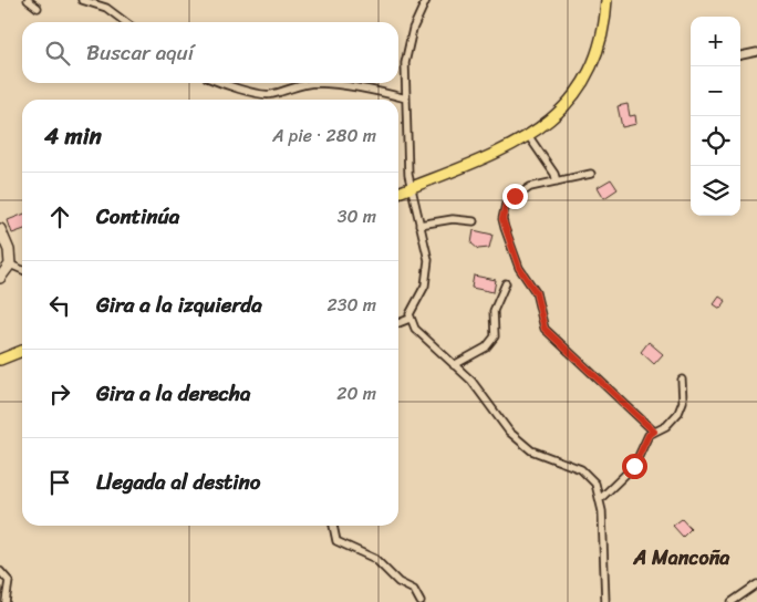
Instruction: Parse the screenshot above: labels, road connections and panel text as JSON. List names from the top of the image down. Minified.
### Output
{"districts":["A Mancoña"],"page":{"map_buttons":["+","−"],"search":"Buscar aquí","heading":["4 min","A pie · 280 m"],"list":[["Continúa","30 m"],["Gira a la izquierda","230 m"],["Gira a la derecha","20 m"],"Llegada al destino"]}}
